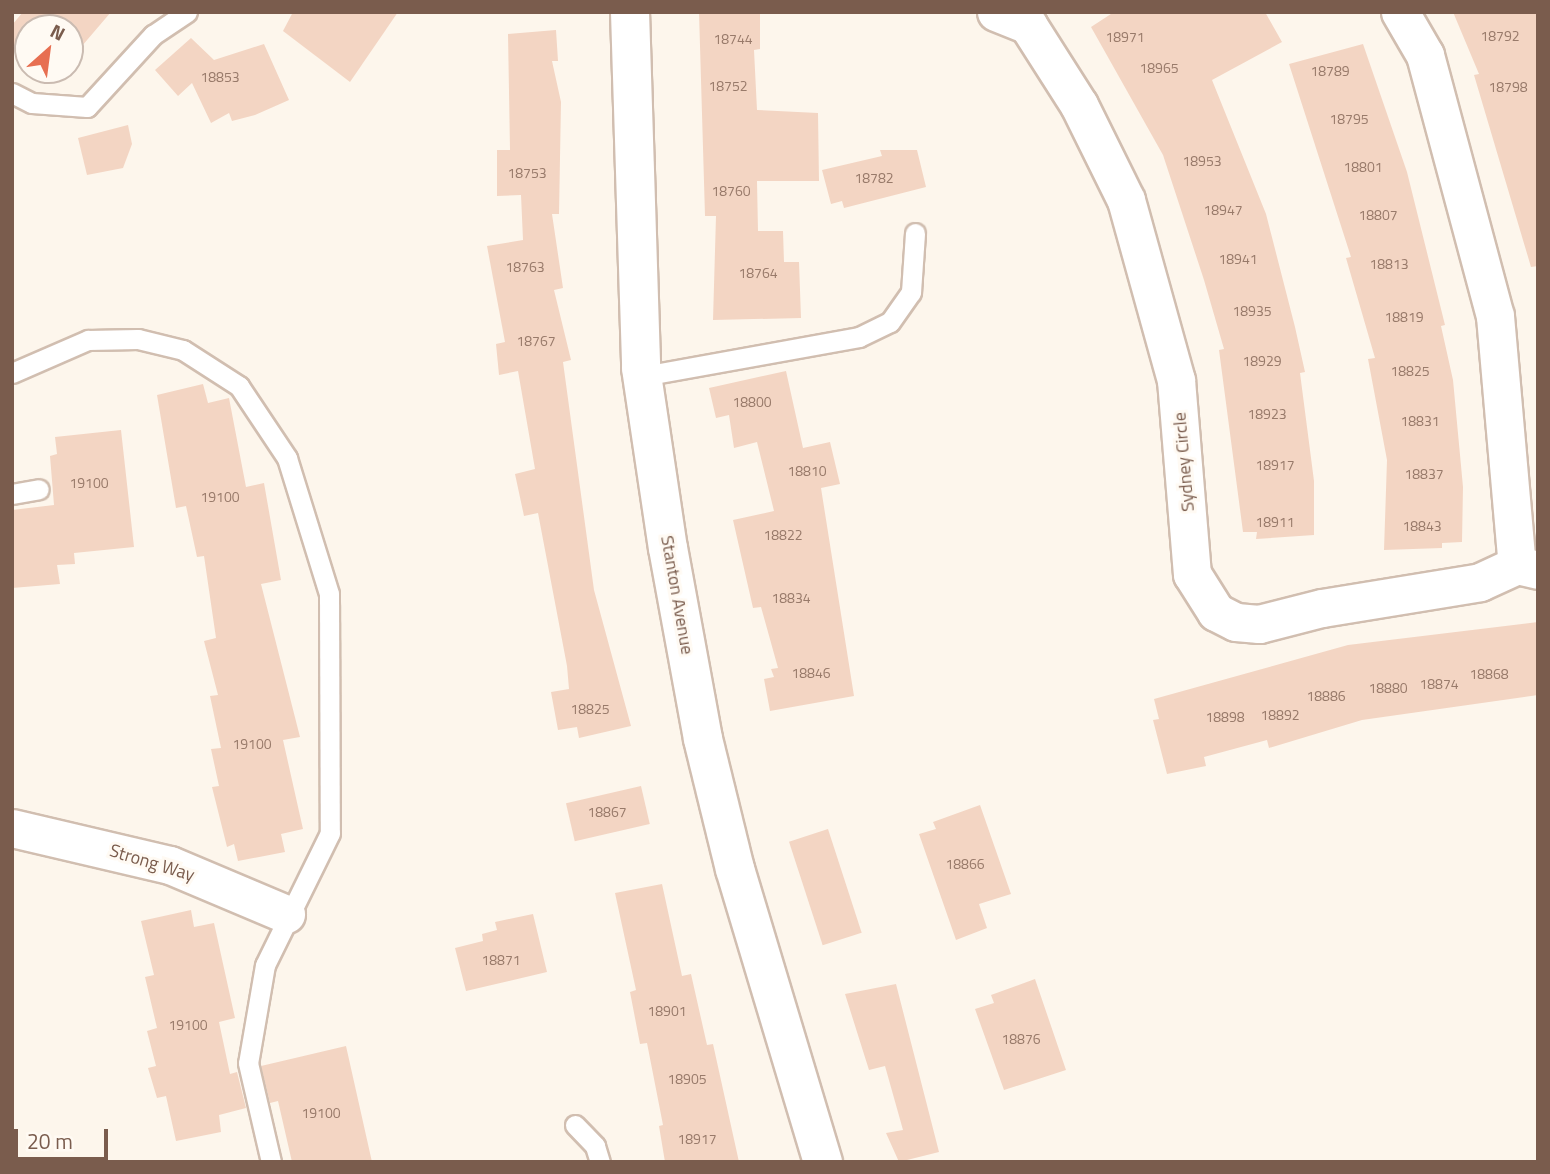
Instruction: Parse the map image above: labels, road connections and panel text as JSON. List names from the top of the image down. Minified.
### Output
{"streets":{"street":["Sydney Circle","Stanton Avenue","Strong Way"]},"house_numbers":["18792","18971","18744","18965","18789","18853","18752","18798","18795","18953","18801","18753","18782","18760","18947","18807","18941","18813","18763","18764","18935","18819","18767","18929","18825","18800","18923","18831","18917","18810","18837","19100","19100","18911","18843","18822","18834","18846","18868","18874","18880","18886","18825","18892","18898","19100","18867","18866","18871","18901","19100","18876","18905","19100","18917"],"scale_bar":"20 m","north":"top right"}
